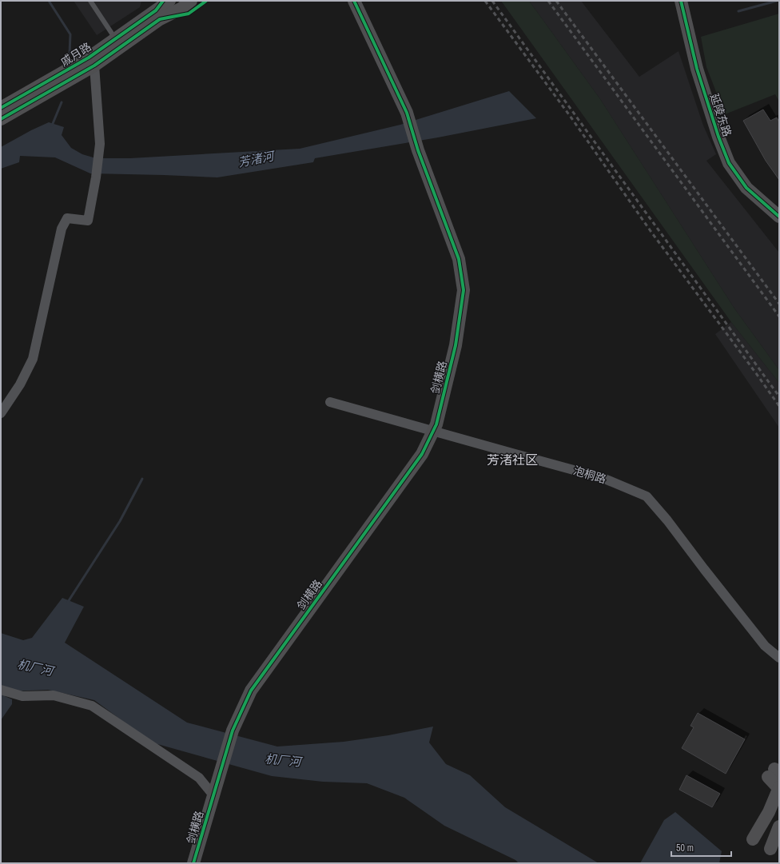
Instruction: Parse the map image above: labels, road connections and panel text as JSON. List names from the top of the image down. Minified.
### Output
{"streets":{"street":["戚月路","延陵东路","剑横路","泡桐路"]},"crossings":[["剑横路","泡桐路"]],"districts":["芳渚社区"],"water":["芳渚河","机厂河"],"scale_bar":"50 m"}
